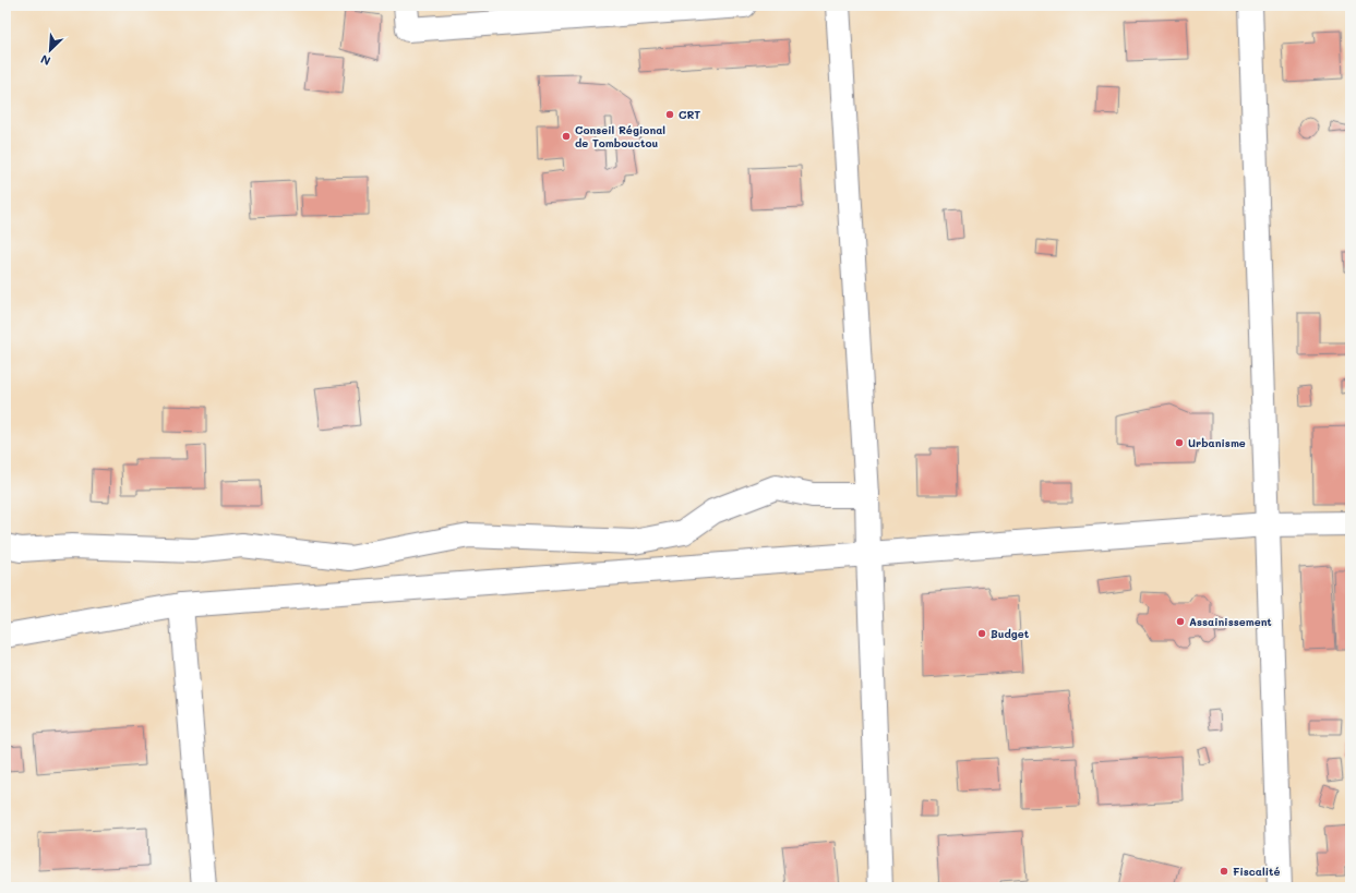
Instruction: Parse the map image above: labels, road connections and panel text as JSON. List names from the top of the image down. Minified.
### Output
{"places":["CRT","Conseil Régional de Tombouctou","Urbanisme","Assainissement","Budget","Fiscalité"],"north":"bottom left"}
